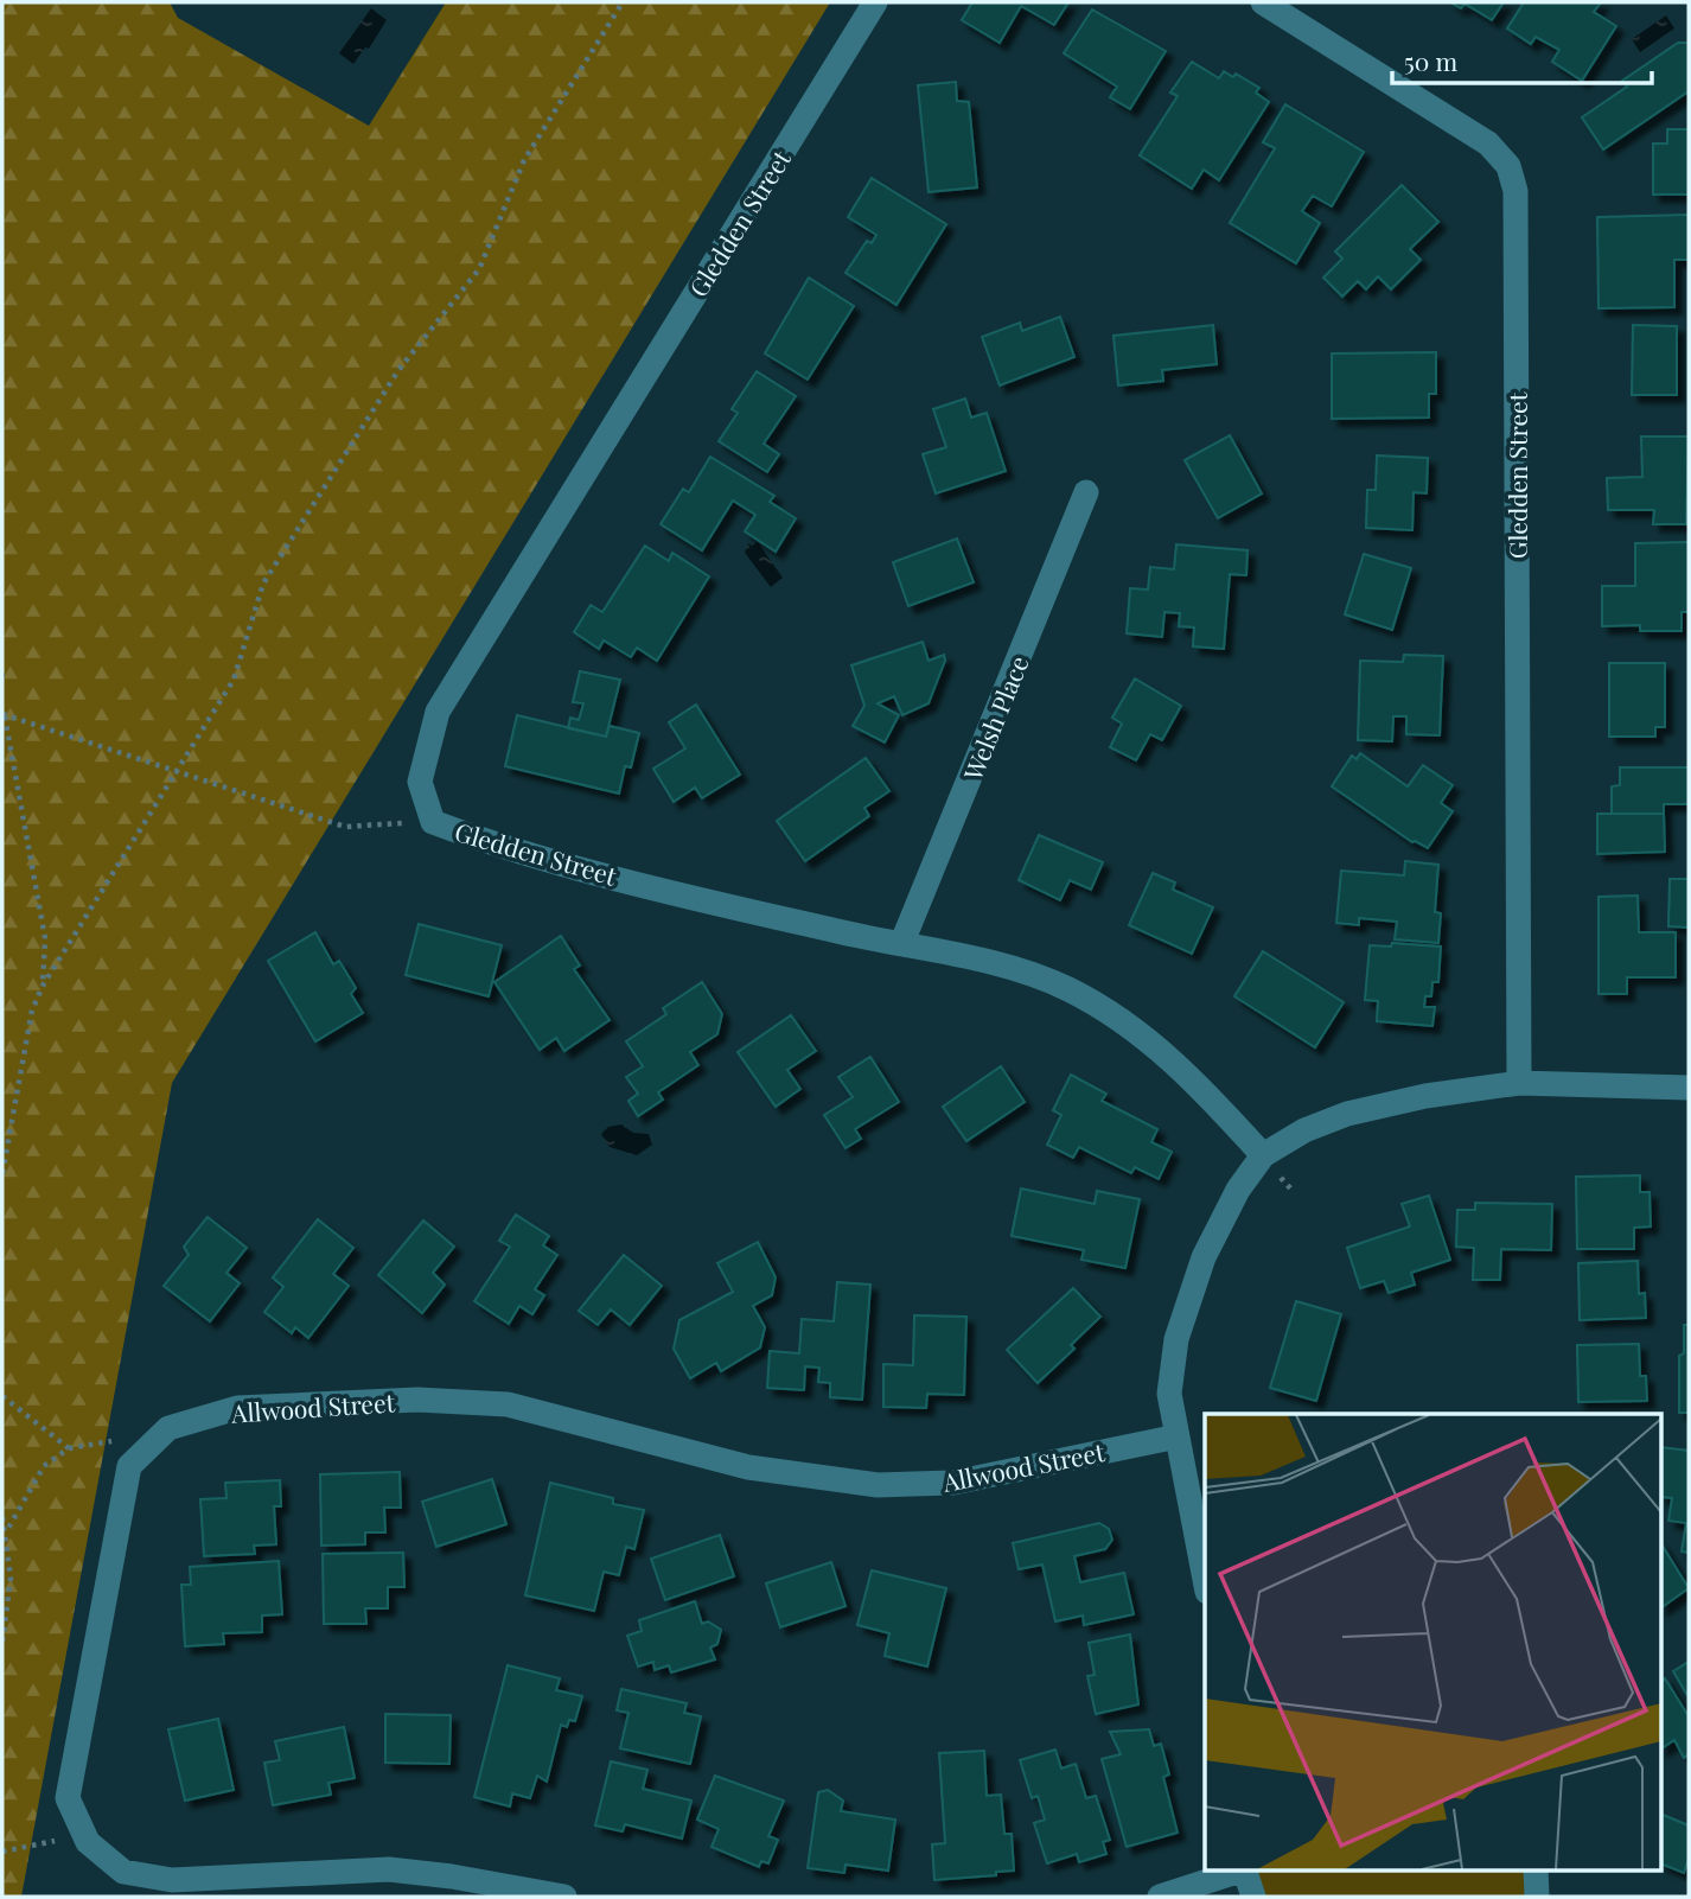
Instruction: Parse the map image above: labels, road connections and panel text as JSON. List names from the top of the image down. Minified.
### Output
{"streets":{"street":["Gledden Street","Welsh Place","Allwood Street"]},"crossings":[["Gledden Street","Welsh Place"]],"scale_bar":"50 m"}
